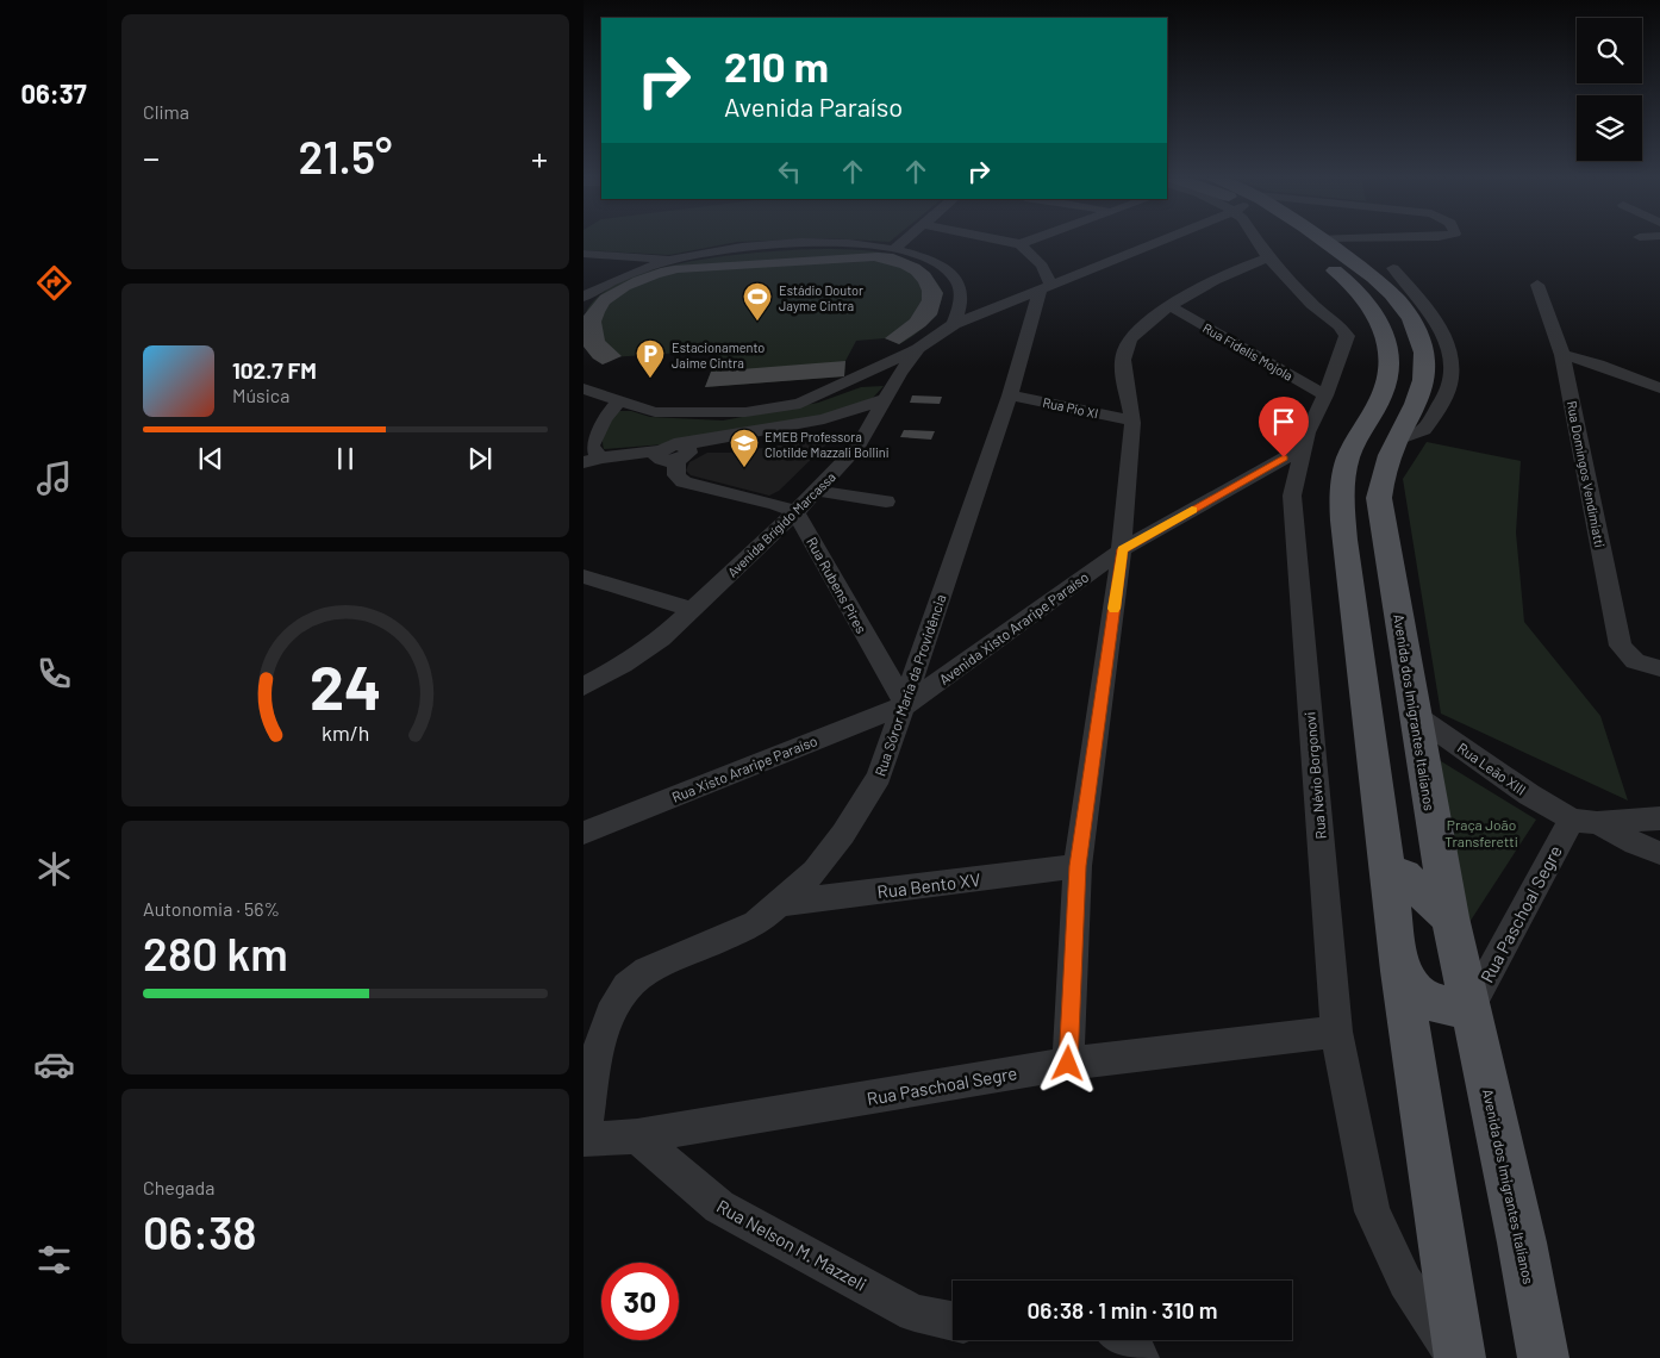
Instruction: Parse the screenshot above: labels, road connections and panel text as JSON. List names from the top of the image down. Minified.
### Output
{"streets":{"main road":["Avenida dos Imigrantes Italianos"],"street":["Rua Fidelis Mojola","Rua Pio XI","Rua Domingos Vendimiatti","Avenida Brígido Marcassa","Rua Rubens Pires","Avenida Xisto Araripe Paraíso","Rua Sóror Maria da Providência","Rua Xisto Araripe Paraíso","Rua Leão XIII","Rua Névio Borgonovi","Rua Bento XV","Rua Paschoal Segre","Rua Nelson M. Mazzeli"]},"crossings":[["Rua Fidelis Mojola","Rua Névio Borgonovi"],["Rua Pio XI","Rua Sóror Maria da Providência"],["Avenida Brígido Marcassa","Rua Rubens Pires"],["Avenida Brígido Marcassa","Rua Sóror Maria da Providência"],["Rua Rubens Pires","Avenida Xisto Araripe Paraíso"],["Rua Rubens Pires","Rua Sóror Maria da Providência"],["Rua Rubens Pires","Rua Xisto Araripe Paraíso"],["Avenida Xisto Araripe Paraíso","Rua Sóror Maria da Providência"],["Avenida Xisto Araripe Paraíso","Rua Xisto Araripe Paraíso"],["Avenida Xisto Araripe Paraíso","Rua Névio Borgonovi"],["Rua Sóror Maria da Providência","Rua Xisto Araripe Paraíso"],["Rua Sóror Maria da Providência","Rua Bento XV"],["Rua Sóror Maria da Providência","Rua Paschoal Segre"],["Avenida dos Imigrantes Italianos","Rua Leão XIII"],["Avenida dos Imigrantes Italianos","Rua Névio Borgonovi"],["Avenida dos Imigrantes Italianos","Rua Paschoal Segre"],["Rua Leão XIII","Rua Paschoal Segre"],["Rua Névio Borgonovi","Rua Paschoal Segre"],["Rua Paschoal Segre","Rua Nelson M. Mazzeli"]],"parks":["Praça João Transferetti"],"places":{"sports":["Estádio Doutor Jayme Cintra"],"parking":["Estacionamento Jaime Cintra"],"school or university":["EMEB Professora Clotilde Mazzali Bollini"]},"page":{"tabs":"06:37","tile":["Clima",["Autonomia · 56%","280 km"],["Chegada","06:38"]],"turn":["210 m","Avenida Paraíso"],"heat":["−","21.5°","+"],"song":["102.7 FM","Música"],"limit":"30","trip":"06:38 · 1 min · 310 m","gauge":["24","km/h"]}}
